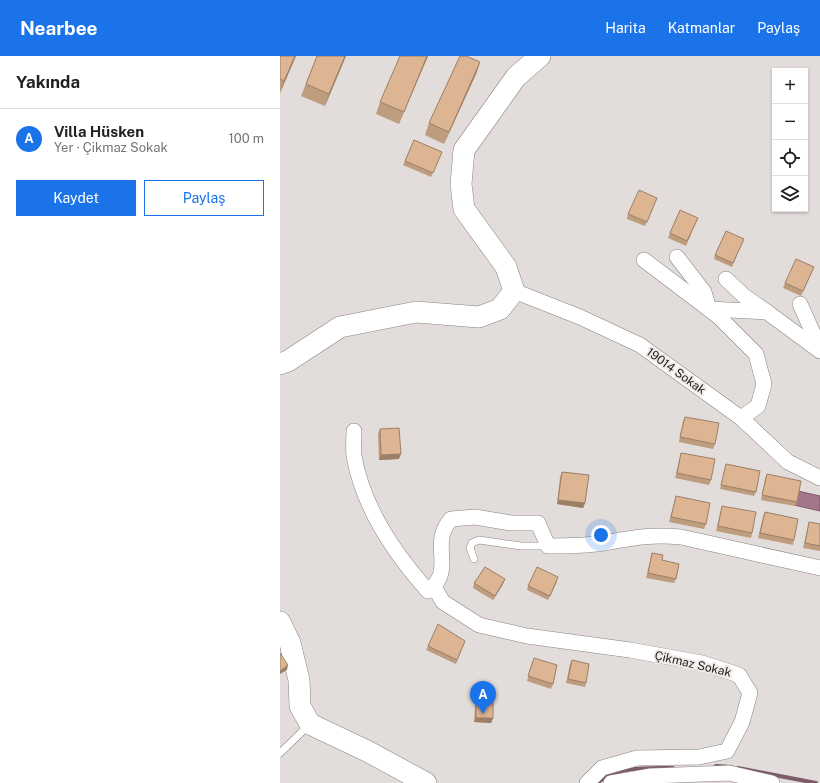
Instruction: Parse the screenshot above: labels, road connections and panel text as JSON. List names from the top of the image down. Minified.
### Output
{"streets":{"street":["19014 Sokak","Çikmaz Sokak"]},"page":{"header":"Nearbee","nav":["Harita","Katmanlar","Paylaş"],"heading":"Yakında","map_buttons":["+","−"],"list":[{"mark":"A","name":"Villa Hüsken","note":"Yer · Çikmaz Sokak","value":"100 m"}],"buttons":["Kaydet","Paylaş"],"pins":"A"}}
